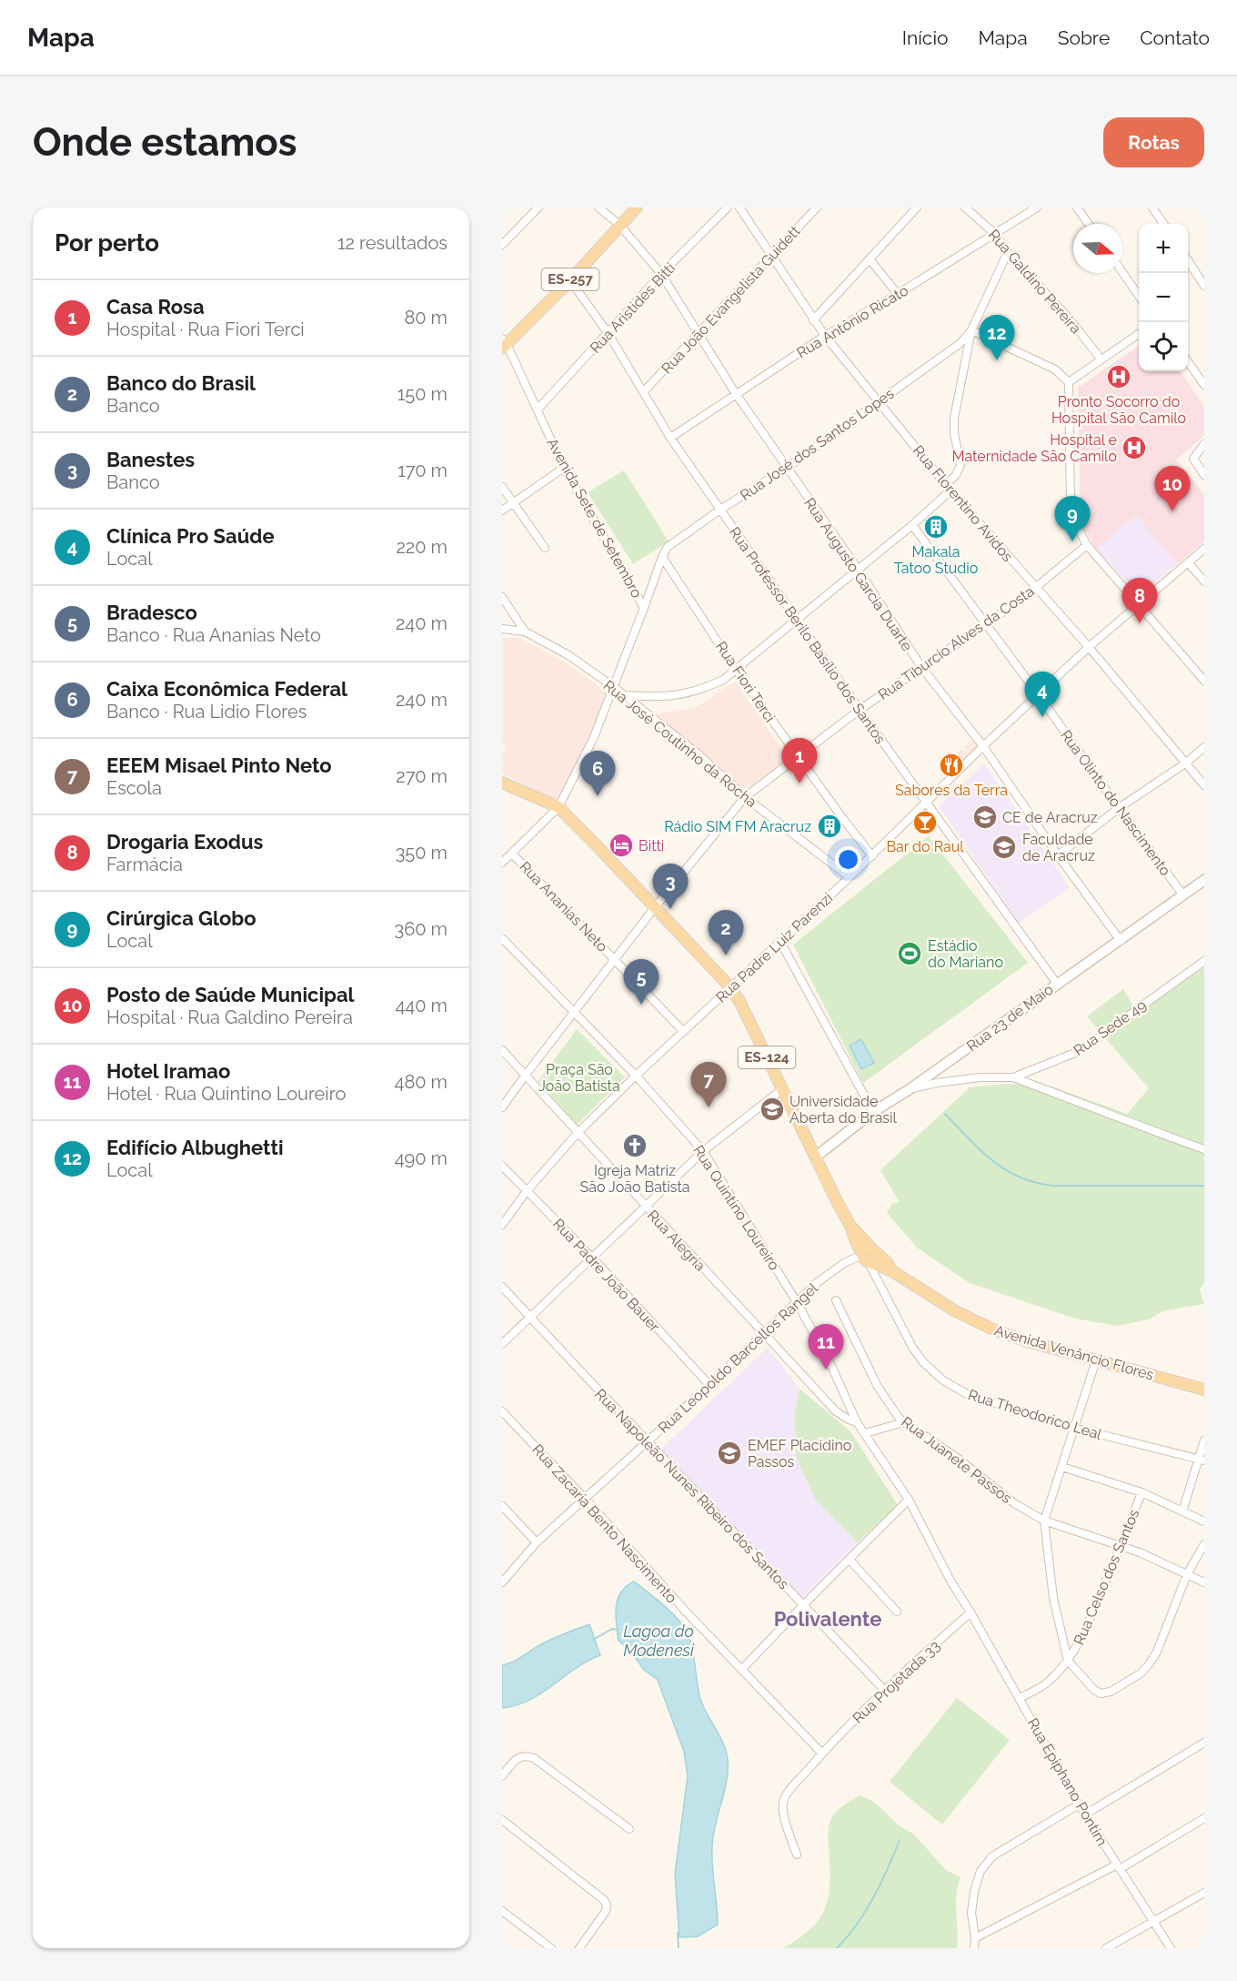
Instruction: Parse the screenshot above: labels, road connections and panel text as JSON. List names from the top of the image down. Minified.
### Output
{"streets":{"main road":["ES-257","ES-124","Avenida Venâncio Flores"],"street":["Rua Galdino Pereira","Rua João Evangelista Guidett","Rua Aristides Bitti","Rua Antônio Ricato","Rua José dos Santos Lopes","Rua Florentino Avidos","Avenida Sete de Setembro","Rua Augusto Garcia Duarte","Rua Professor Berilo Basílio dos Santos","Rua Tiburcio Alves da Costa","Rua Fiori Terci","Rua José Coutinho da Rocha","Rua Olinto do Nascimento","Rua Ananias Neto","Rua Padre Luiz Parenzi","Rua 23 de Maio","Rua Sede 49","Rua Quintino Loureiro","Rua Alegria","Rua Padre João Bauer","Rua Leopoldo Barcellos Rangel","Rua Theodorico Leal","Rua Juanete Passos","Rua Napoleão Nunes Ribeiro dos Santos","Rua Zacaria Bento Nascimento","Rua Celso dos Santos","Rua Projetada 33","Rua Epiphano Pontim"]},"crossings":[["ES-257","Avenida Sete de Setembro"],["ES-257","Rua Augusto Garcia Duarte"],["ES-257","Rua Professor Berilo Basílio dos Santos"],["Rua Galdino Pereira","Rua Antônio Ricato"],["Rua João Evangelista Guidett","Rua Florentino Avidos"],["Rua João Evangelista Guidett","Rua Augusto Garcia Duarte"],["Rua João Evangelista Guidett","Rua Professor Berilo Basílio dos Santos"],["Rua Aristides Bitti","Avenida Sete de Setembro"],["Rua Aristides Bitti","Rua Augusto Garcia Duarte"],["Rua Aristides Bitti","Rua Professor Berilo Basílio dos Santos"],["Rua Antônio Ricato","Rua Florentino Avidos"],["Rua Antônio Ricato","Rua Augusto Garcia Duarte"],["Rua Antônio Ricato","Rua Professor Berilo Basílio dos Santos"],["Rua José dos Santos Lopes","Rua Florentino Avidos"],["Rua José dos Santos Lopes","Rua Augusto Garcia Duarte"],["Rua José dos Santos Lopes","Rua Professor Berilo Basílio dos Santos"],["Rua José dos Santos Lopes","Rua Fiori Terci"],["Rua Florentino Avidos","Rua Tiburcio Alves da Costa"],["Rua Florentino Avidos","Rua Padre Luiz Parenzi"],["Rua Augusto Garcia Duarte","Rua Tiburcio Alves da Costa"],["Rua Augusto Garcia Duarte","Rua Padre Luiz Parenzi"],["Rua Augusto Garcia Duarte","Rua 23 de Maio"],["Rua Professor Berilo Basílio dos Santos","Rua Tiburcio Alves da Costa"],["Rua Professor Berilo Basílio dos Santos","Rua Padre Luiz Parenzi"],["Rua Professor Berilo Basílio dos Santos","Rua 23 de Maio"],["Rua Tiburcio Alves da Costa","Rua Fiori Terci"],["Rua Tiburcio Alves da Costa","Rua José Coutinho da Rocha"],["Rua Tiburcio Alves da Costa","Rua Olinto do Nascimento"],["Rua Tiburcio Alves da Costa","Rua Ananias Neto"],["Rua Tiburcio Alves da Costa","Rua Quintino Loureiro"],["Rua Tiburcio Alves da Costa","Rua Alegria"],["Rua Tiburcio Alves da Costa","Avenida Venâncio Flores"],["Rua Fiori Terci","Rua Padre Luiz Parenzi"],["Rua José Coutinho da Rocha","Rua Padre Luiz Parenzi"],["Rua Olinto do Nascimento","Rua Padre Luiz Parenzi"],["Rua Olinto do Nascimento","Rua 23 de Maio"],["Rua Ananias Neto","Rua Padre Luiz Parenzi"],["Rua Padre Luiz Parenzi","Rua Quintino Loureiro"],["Rua Padre Luiz Parenzi","Rua Alegria"],["Rua Padre Luiz Parenzi","Rua Padre João Bauer"],["Rua Padre Luiz Parenzi","Avenida Venâncio Flores"],["Rua 23 de Maio","Rua Sede 49"],["Rua 23 de Maio","Avenida Venâncio Flores"],["Rua Quintino Loureiro","Rua Alegria"],["Rua Quintino Loureiro","Rua Leopoldo Barcellos Rangel"],["Rua Quintino Loureiro","Rua Projetada 33"],["Rua Quintino Loureiro","Rua Epiphano Pontim"],["Rua Alegria","Rua Leopoldo Barcellos Rangel"],["Rua Padre João Bauer","Rua Leopoldo Barcellos Rangel"],["Avenida Venâncio Flores","Rua Leopoldo Barcellos Rangel"],["Avenida Venâncio Flores","Rua Theodorico Leal"],["Rua Leopoldo Barcellos Rangel","Rua Theodorico Leal"],["Rua Leopoldo Barcellos Rangel","Rua Napoleão Nunes Ribeiro dos Santos"],["Rua Leopoldo Barcellos Rangel","Rua Zacaria Bento Nascimento"],["Rua Juanete Passos","Rua Celso dos Santos"],["Rua Napoleão Nunes Ribeiro dos Santos","Rua Projetada 33"],["Rua Zacaria Bento Nascimento","Rua Projetada 33"],["Rua Celso dos Santos","Rua Epiphano Pontim"],["Rua Projetada 33","Rua Epiphano Pontim"]],"districts":["Polivalente"],"water":["Lagoa do Modenesi"],"parks":["Praça São João Batista"],"places":{"hospital":["Pronto Socorro do Hospital São Camilo","Hospital e Maternidade São Camilo"],"building":["Makala Tatoo Studio","Rádio SIM FM Aracruz"],"restaurant":["Sabores da Terra"],"school or university":["CE de Aracruz","Faculdade de Aracruz","Universidade Aberta do Brasil","EMEF Placidino Passos"],"bar":["Bar do Raul"],"hotel":["Bitti"],"sports":["Estádio do Mariano"],"church":["Igreja Matriz São João Batista"]},"north":"right","page":{"header":"Mapa","nav":["Início","Mapa","Sobre","Contato"],"buttons":"Rotas","title":"Onde estamos","heading":["Por perto","12 resultados"],"map_buttons":["+","−"],"list":[{"mark":"1","name":"Casa Rosa","note":"Hospital · Rua Fiori Terci","value":"80 m"},{"mark":"2","name":"Banco do Brasil","note":"Banco","value":"150 m"},{"mark":"3","name":"Banestes","note":"Banco","value":"170 m"},{"mark":"4","name":"Clínica Pro Saúde","note":"Local","value":"220 m"},{"mark":"5","name":"Bradesco","note":"Banco · Rua Ananias Neto","value":"240 m"},{"mark":"6","name":"Caixa Econômica Federal","note":"Banco · Rua Lidio Flores","value":"240 m"},{"mark":"7","name":"EEEM Misael Pinto Neto","note":"Escola","value":"270 m"},{"mark":"8","name":"Drogaria Exodus","note":"Farmácia","value":"350 m"},{"mark":"9","name":"Cirúrgica Globo","note":"Local","value":"360 m"},{"mark":"10","name":"Posto de Saúde Municipal","note":"Hospital · Rua Galdino Pereira","value":"440 m"},{"mark":"11","name":"Hotel Iramao","note":"Hotel · Rua Quintino Loureiro","value":"480 m"},{"mark":"12","name":"Edifício Albughetti","note":"Local","value":"490 m"}],"pins":["12","10","9","8","4","1","6","3","2","5","7","11"]}}
